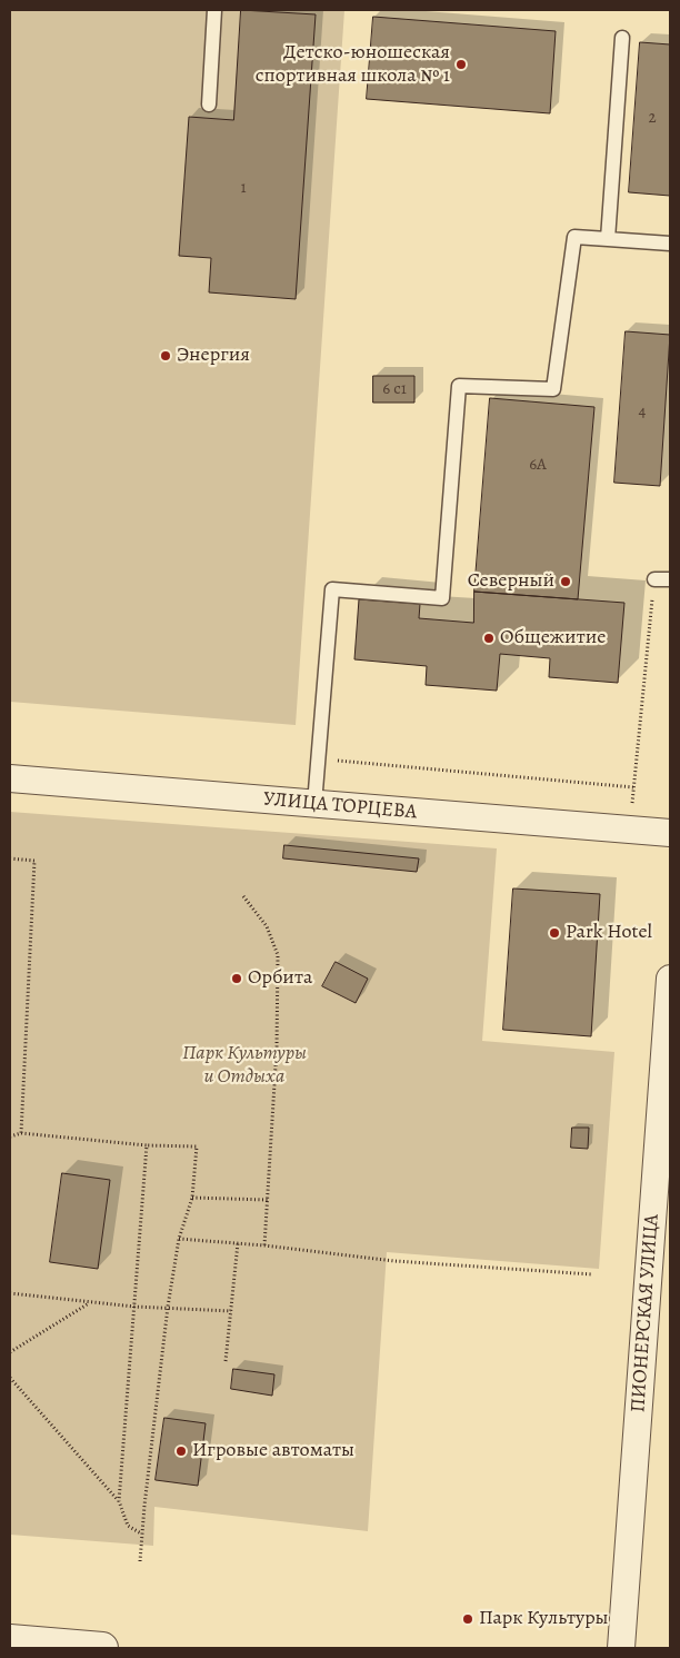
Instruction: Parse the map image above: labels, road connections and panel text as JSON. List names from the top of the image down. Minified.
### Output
{"streets":{"street":["УЛИЦА ТОРЦЕВА","ПИОНЕРСКАЯ УЛИЦА"]},"parks":["Парк Культуры и Отдыха"],"places":["Детско-юношеская спортивная школа № 1","Энергия","Северный","Общежитие","Park Hotel","Орбита","Игровые автоматы","Парк Культуры"],"house_numbers":["2","1","6 с1","4","6А"]}
